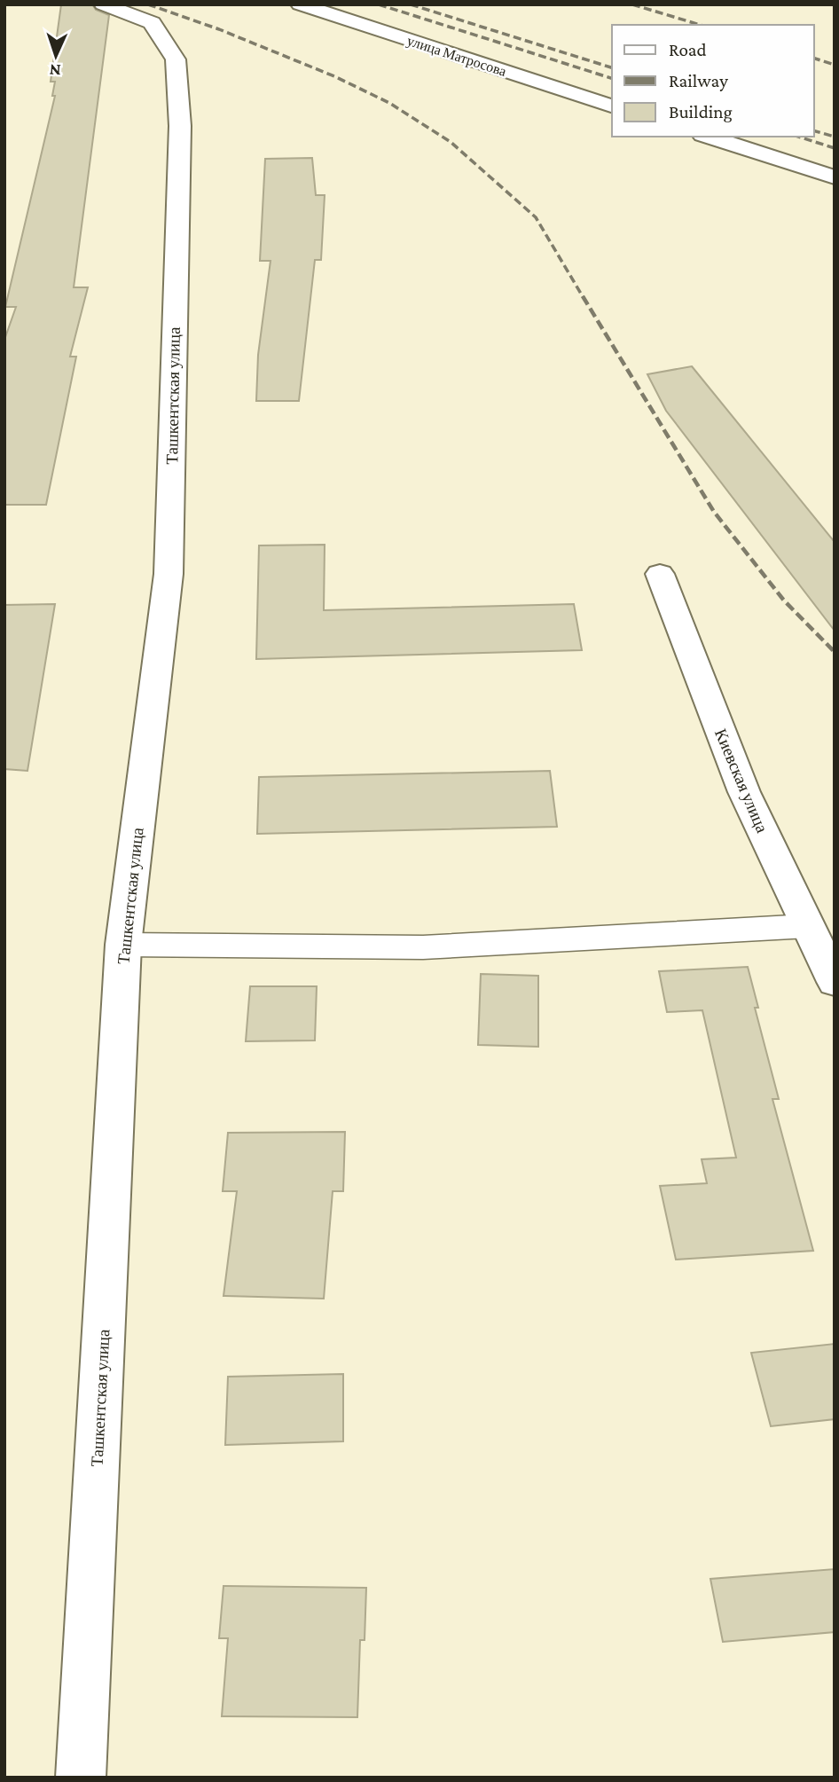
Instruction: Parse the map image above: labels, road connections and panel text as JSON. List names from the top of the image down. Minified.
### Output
{"streets":{"street":["улица Матросова","Ташкентская улица","Киевская улица"]},"legend":["Road","Railway","Building"],"north":"bottom"}
